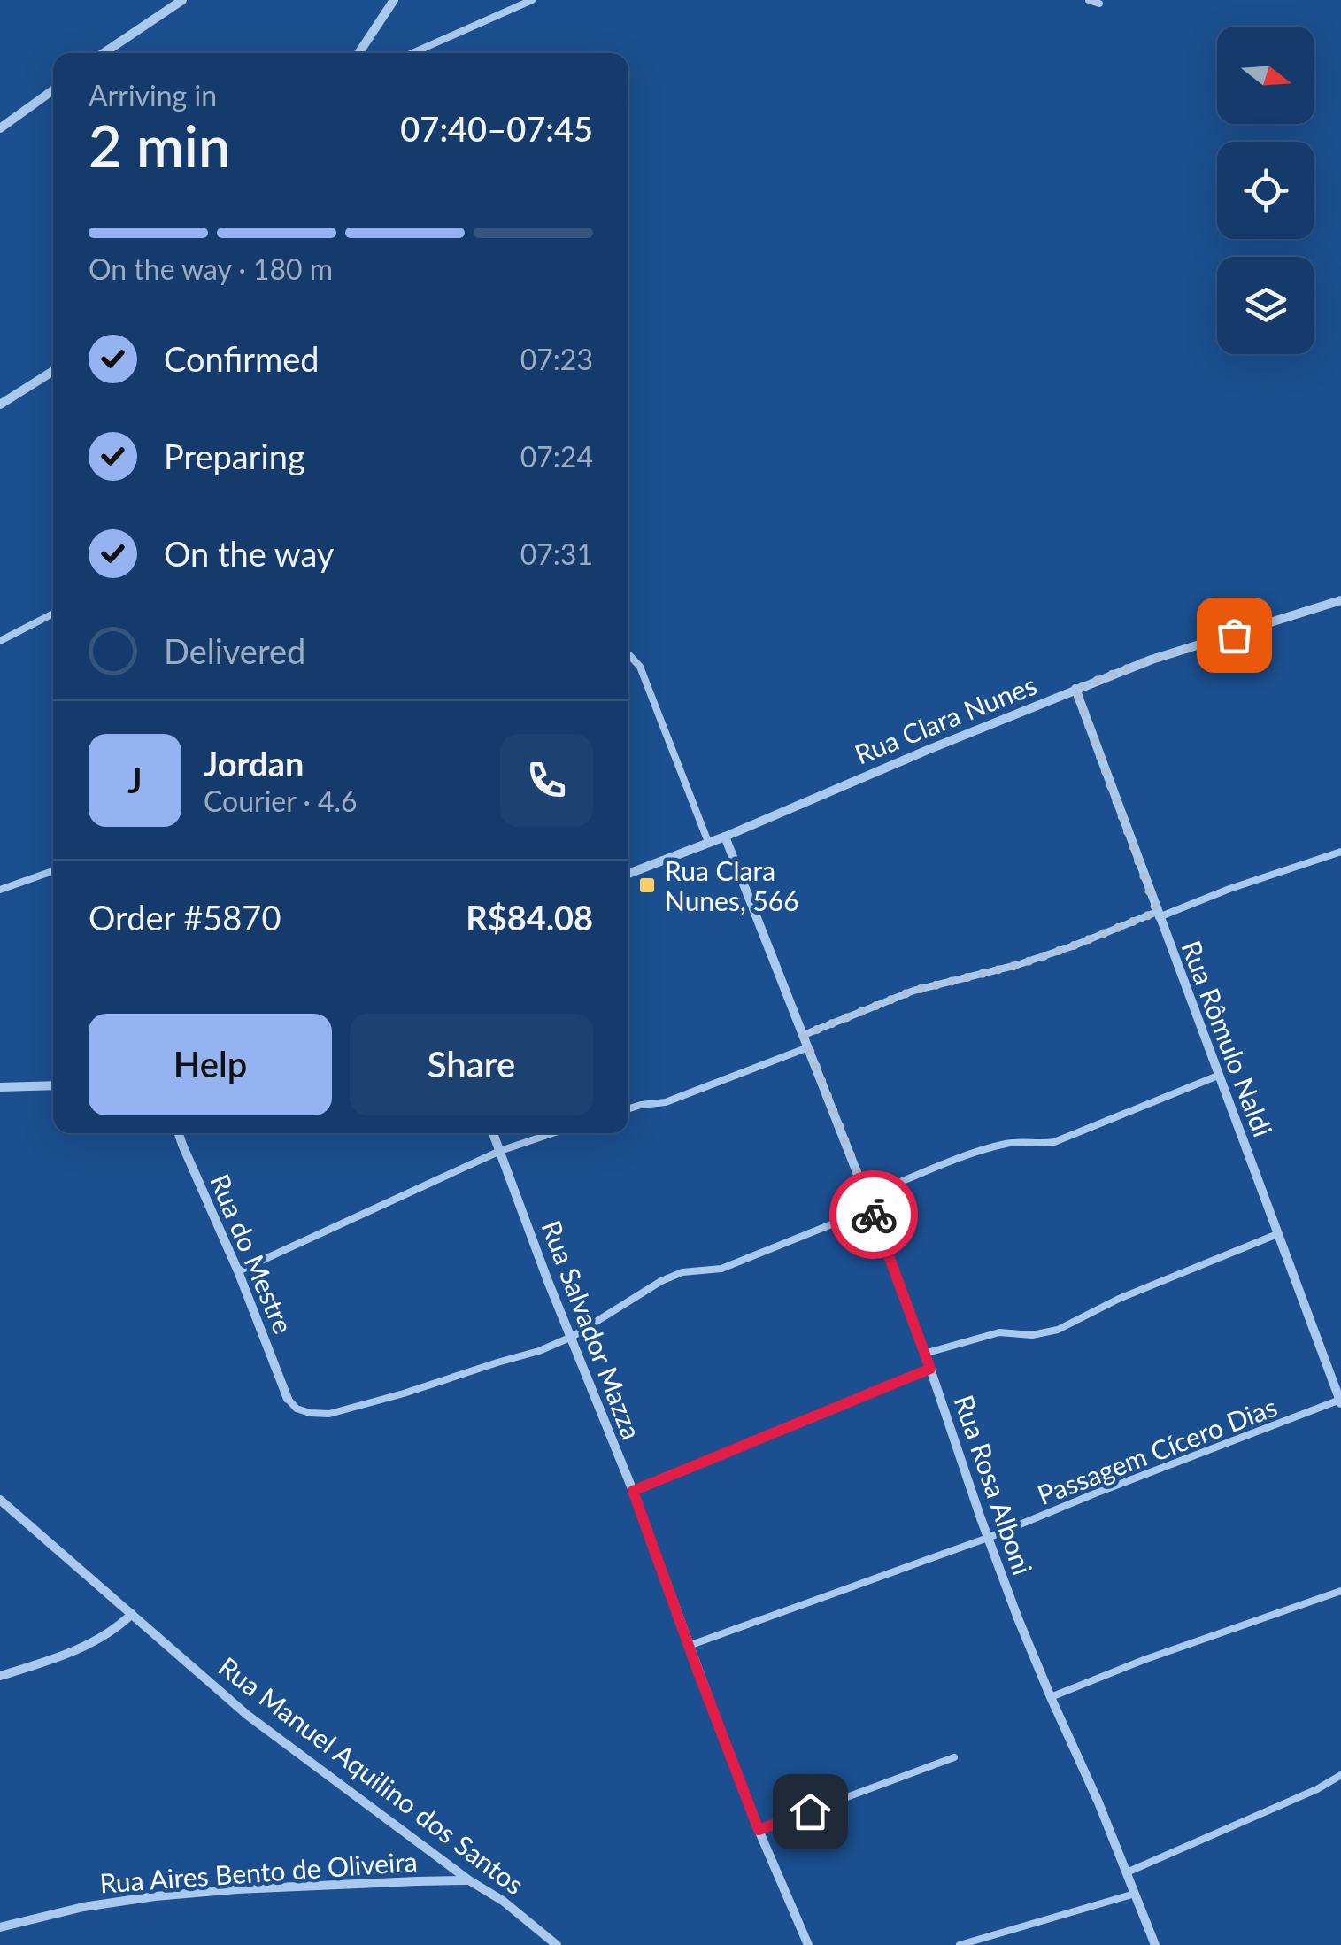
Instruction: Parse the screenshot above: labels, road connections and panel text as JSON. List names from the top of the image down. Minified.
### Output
{"streets":{"street":["Rua Clara Nunes","Rua Rômulo Naldi","Rua do Mestre","Rua Salvador Mazza","Rua Rosa Alboni","Rua Manuel Aquilino dos Santos","Rua Aires Bento de Oliveira"],"lane":["Passagem Cícero Dias"]},"crossings":[["Rua Clara Nunes","Rua Rômulo Naldi"],["Rua Clara Nunes","Rua Rosa Alboni"],["Rua Rômulo Naldi","Passagem Cícero Dias"],["Rua Salvador Mazza","Passagem Cícero Dias"],["Passagem Cícero Dias","Rua Rosa Alboni"],["Rua Manuel Aquilino dos Santos","Rua Aires Bento de Oliveira"]],"places":{"transit":["Rua Clara Nunes, 566"]},"north":"right","page":{"heading":["2 min","Arriving in","07:40–07:45"],"panel":["Jordan","Courier · 4.6","Order #5870","R$84.08"],"bar":"On the way · 180 m","list":[["Confirmed","07:23"],["Preparing","07:24"],["On the way","07:31"],"Delivered"],"round":"J","buttons":["Help","Share"]}}
